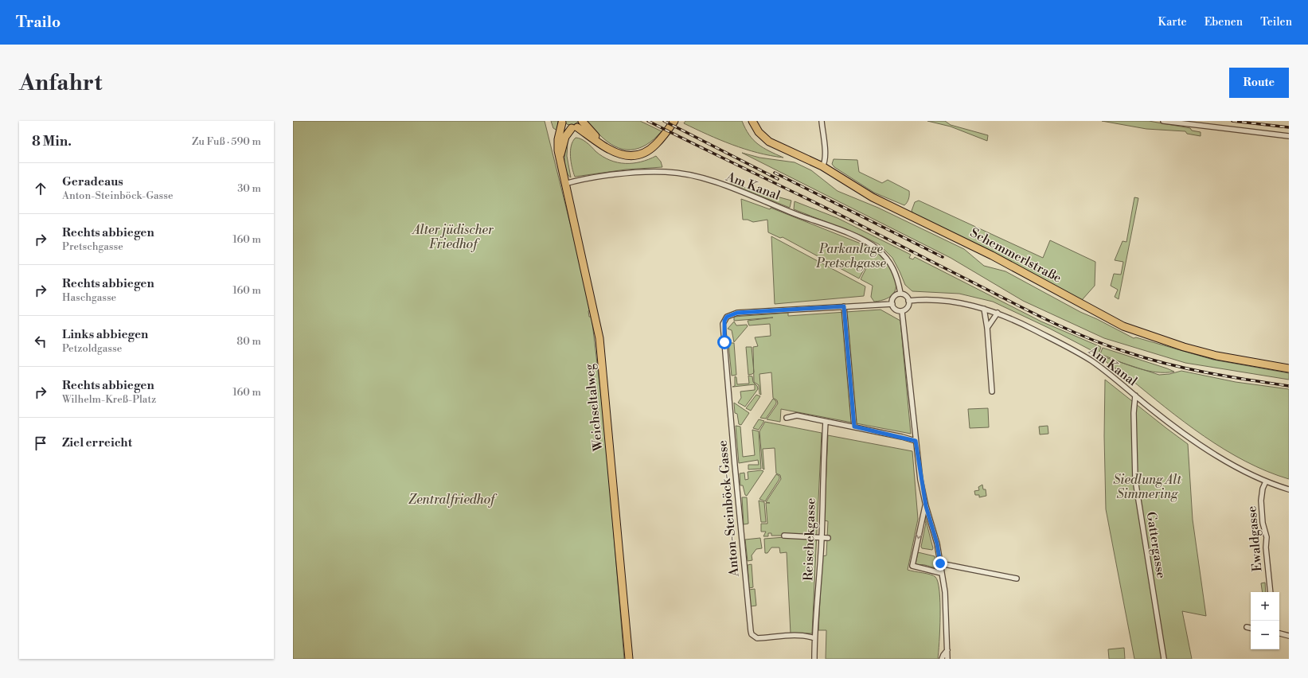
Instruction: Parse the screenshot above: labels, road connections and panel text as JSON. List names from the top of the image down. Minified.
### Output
{"streets":{"main road":["Schemmerlstraße","Weichseltalweg"],"street":["Am Kanal","Anton-Steinböck-Gasse","Ewaldgasse","Reischekgasse","Gattergasse"]},"crossings":[["Am Kanal","Weichseltalweg"],["Am Kanal","Ewaldgasse"],["Am Kanal","Gattergasse"],["Anton-Steinböck-Gasse","Reischekgasse"]],"parks":["Alter jüdischer Friedhof","Parkanlage Pretschgasse","Siedlung Alt Simmering","Zentralfriedhof"],"page":{"header":"Trailo","nav":["Karte","Ebenen","Teilen"],"buttons":"Route","title":"Anfahrt","heading":["8 Min.","Zu Fuß · 590 m"],"list":[["Geradeaus","Anton-Steinböck-Gasse","30 m"],["Rechts abbiegen","Pretschgasse","160 m"],["Rechts abbiegen","Haschgasse","160 m"],["Links abbiegen","Petzoldgasse","80 m"],["Rechts abbiegen","Wilhelm-Kreß-Platz","160 m"],"Ziel erreicht"],"map_buttons":["+","−"]}}
